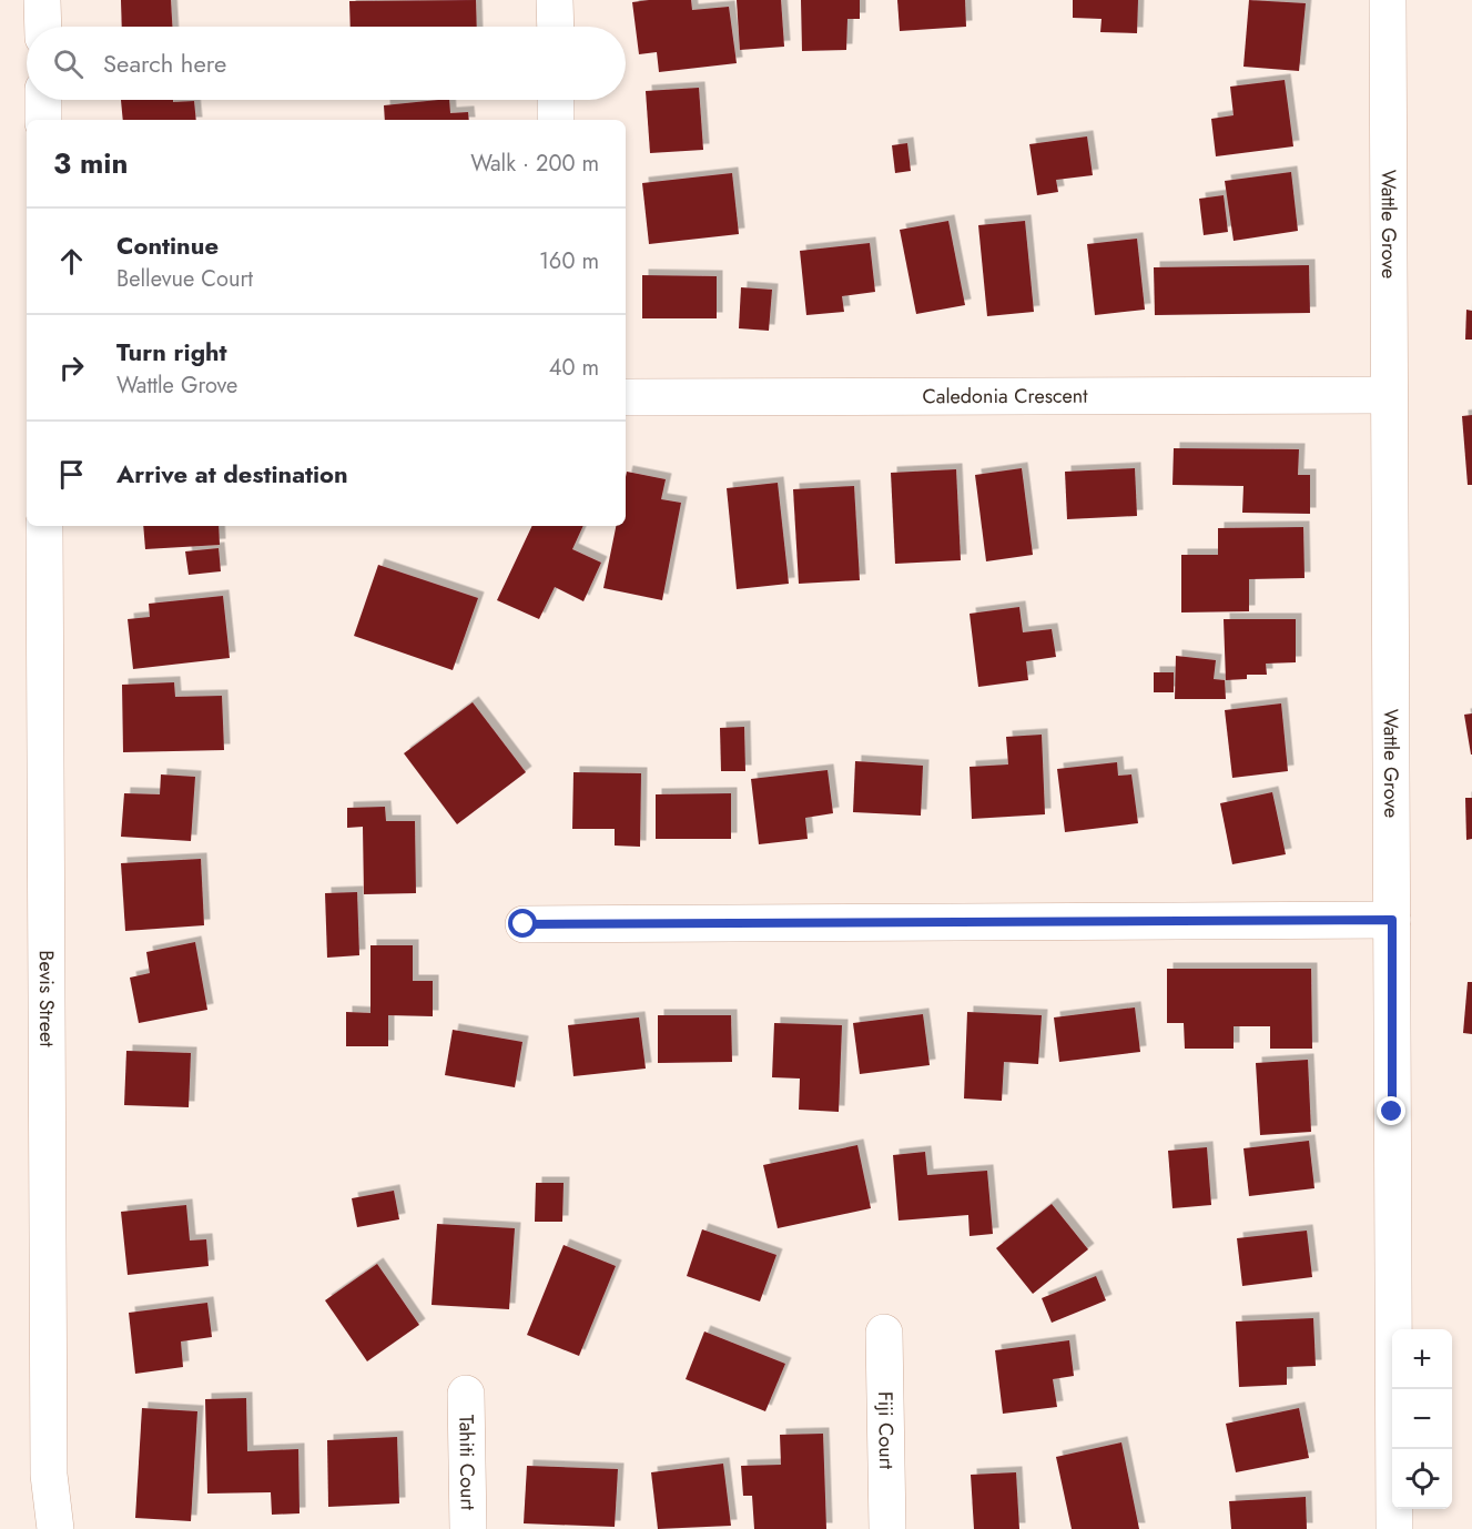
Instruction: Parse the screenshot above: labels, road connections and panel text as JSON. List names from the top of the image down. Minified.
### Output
{"streets":{"street":["Wattle Grove","Caledonia Crescent","Bevis Street","Fiji Court","Tahiti Court"]},"crossings":[["Wattle Grove","Caledonia Crescent"]],"page":{"search":"Search here","heading":["3 min","Walk · 200 m"],"list":[["Continue","Bellevue Court","160 m"],["Turn right","Wattle Grove","40 m"],"Arrive at destination"],"map_buttons":["+","−"]}}
